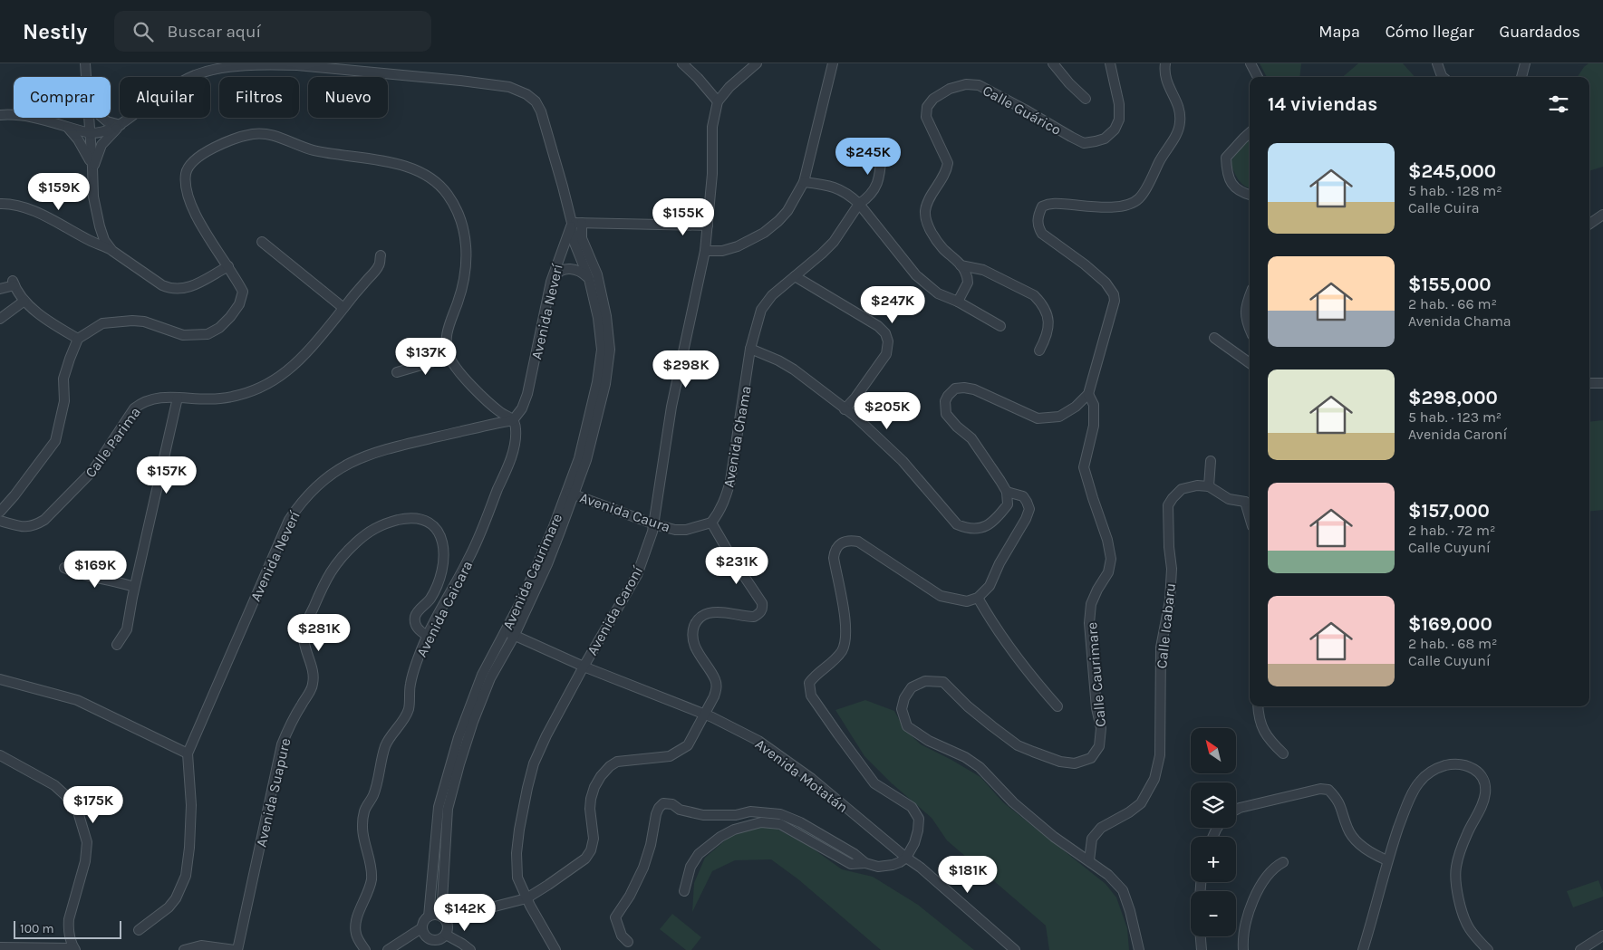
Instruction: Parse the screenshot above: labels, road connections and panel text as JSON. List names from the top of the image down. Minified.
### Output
{"streets":{"street":["Calle Guárico","Avenida Neverí","Avenida Chama","Calle Parima","Avenida Caura","Avenida Caurimare","Avenida Caicara","Avenida Caroní","Calle Icabaru","Calle Caurimare","Avenida Motatán","Avenida Suapure"]},"crossings":[["Avenida Neverí","Avenida Caurimare"],["Avenida Neverí","Avenida Caicara"],["Avenida Chama","Avenida Caura"],["Avenida Caura","Avenida Caurimare"],["Avenida Caura","Avenida Caroní"],["Avenida Caurimare","Avenida Motatán"],["Avenida Caicara","Avenida Suapure"],["Avenida Caroní","Avenida Motatán"],["Calle Icabaru","Calle Caurimare"]],"scale_bar":"100 m","north":"top left","page":{"header":"Nestly","search":"Buscar aquí","nav":["Mapa","Cómo llegar","Guardados"],"chip":["Comprar","Alquilar","Filtros","Nuevo"],"heading":"14 viviendas","list":[{"name":"$245,000","note":"5 hab. · 128 m² · Calle Cuira"},{"name":"$155,000","note":"2 hab. · 66 m² · Avenida Chama"},{"name":"$298,000","note":"5 hab. · 123 m² · Avenida Caroní"},{"name":"$157,000","note":"2 hab. · 72 m² · Calle Cuyuní"},{"name":"$169,000","note":"2 hab. · 68 m² · Calle Cuyuní"}],"price":["$245K","$159K","$155K","$247K","$137K","$298K","$205K","$157K","$231K","$169K","$281K","$175K","$181K","$142K"],"map_buttons":["+","−"],"scale":"100 m"}}
